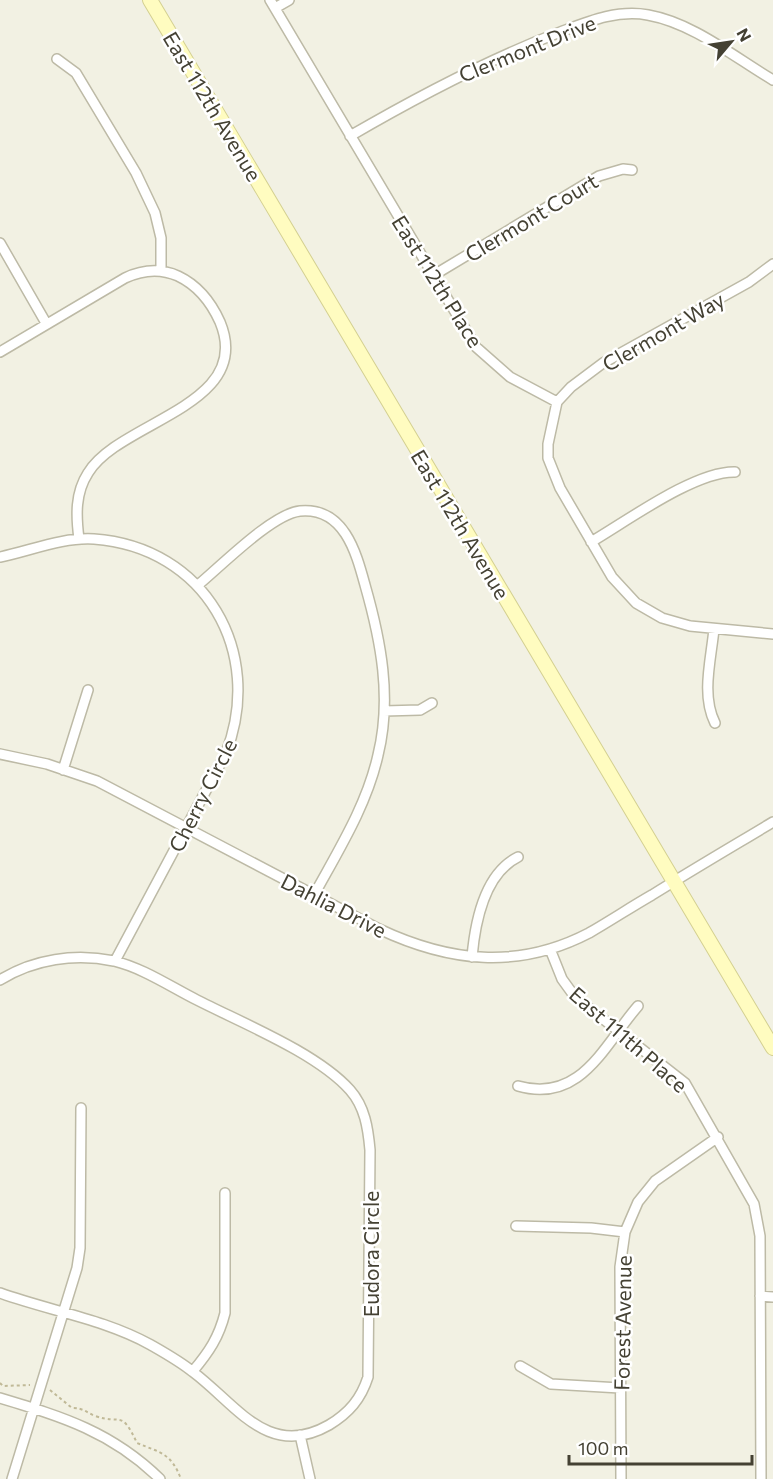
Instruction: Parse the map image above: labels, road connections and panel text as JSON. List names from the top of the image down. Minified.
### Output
{"streets":{"street":["Clermont Drive","East 112th Avenue","Clermont Court","East 112th Place","Clermont Way","Cherry Circle","Dahlia Drive","East 111th Place","Eudora Circle","Forest Avenue"]},"crossings":[["Clermont Drive","East 112th Place"],["East 112th Avenue","Dahlia Drive"],["Clermont Court","East 112th Place"],["East 112th Place","Clermont Way"],["Cherry Circle","Dahlia Drive"],["Cherry Circle","Eudora Circle"],["Dahlia Drive","East 111th Place"],["East 111th Place","Forest Avenue"]],"scale_bar":"100 m","north":"top right"}
